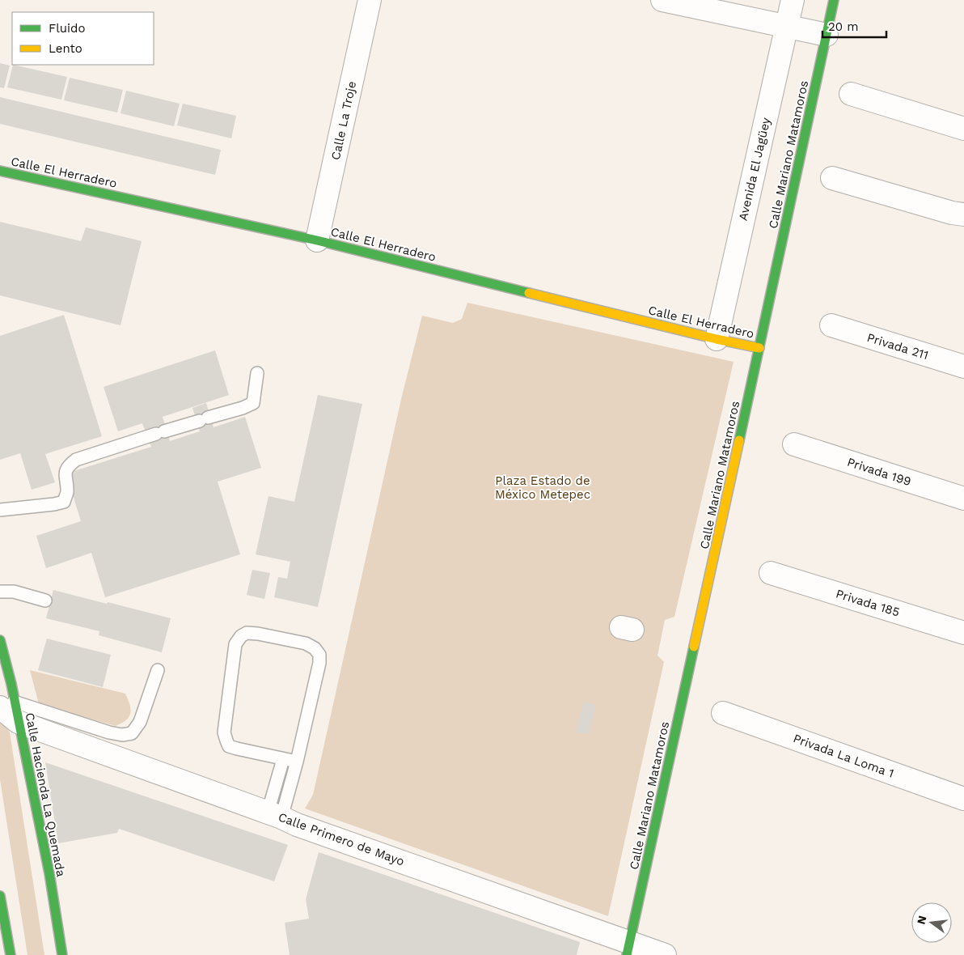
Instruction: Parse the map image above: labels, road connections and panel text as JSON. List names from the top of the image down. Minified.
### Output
{"streets":{"street":["Calle La Troje","Calle Mariano Matamoros","Avenida El Jagüey","Calle El Herradero","Privada 211","Privada 199","Privada 185","Privada La Loma 1","Calle Hacienda La Quemada","Calle Primero de Mayo"]},"crossings":[["Calle La Troje","Calle El Herradero"],["Calle Mariano Matamoros","Calle El Herradero"],["Calle Mariano Matamoros","Calle Primero de Mayo"],["Avenida El Jagüey","Calle El Herradero"],["Calle Hacienda La Quemada","Calle Primero de Mayo"]],"parks":["Plaza Estado de México Metepec"],"legend":["Fluido","Lento"],"scale_bar":"20 m","north":"left"}
